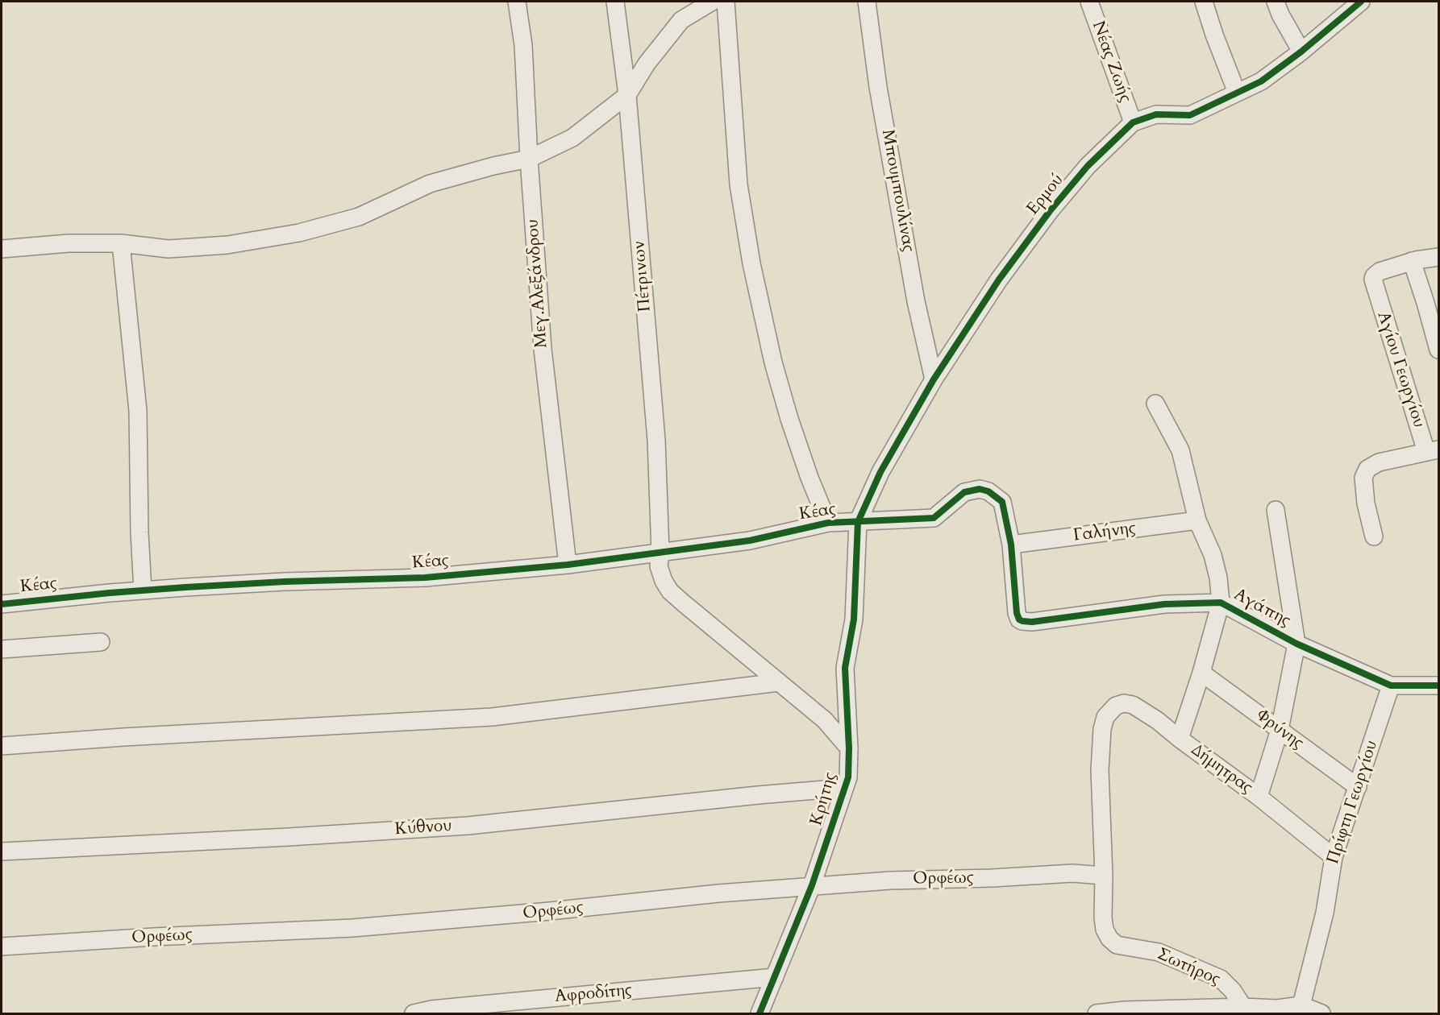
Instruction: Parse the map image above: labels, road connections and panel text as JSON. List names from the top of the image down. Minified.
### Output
{"streets":{"street":["Νέας Ζωής","Μπουμπουλίνας","Ερμού","Πέτρινων","Μεγ.Αλεξάνδρου","Αγίου Γεωργίου","Κέας","Γαλήνης","Αγάπης","Φρύνης","Δήμητρας","Κρήτης","Πρίφτη Γεωργίου","Κύθνου","Ορφέως","Σωτήρος","Αφροδίτης"]},"crossings":[["Νέας Ζωής","Ερμού"],["Μπουμπουλίνας","Ερμού"],["Ερμού","Κέας"],["Ερμού","Κρήτης"],["Πέτρινων","Κέας"],["Πέτρινων","Κρήτης"],["Μεγ.Αλεξάνδρου","Κέας"],["Κέας","Γαλήνης"],["Κέας","Αγάπης"],["Κέας","Κρήτης"],["Αγάπης","Πρίφτη Γεωργίου"],["Φρύνης","Πρίφτη Γεωργίου"],["Δήμητρας","Πρίφτη Γεωργίου"],["Δήμητρας","Ορφέως"],["Δήμητρας","Σωτήρος"],["Κρήτης","Κύθνου"],["Κρήτης","Ορφέως"],["Κρήτης","Αφροδίτης"],["Ορφέως","Σωτήρος"]]}
